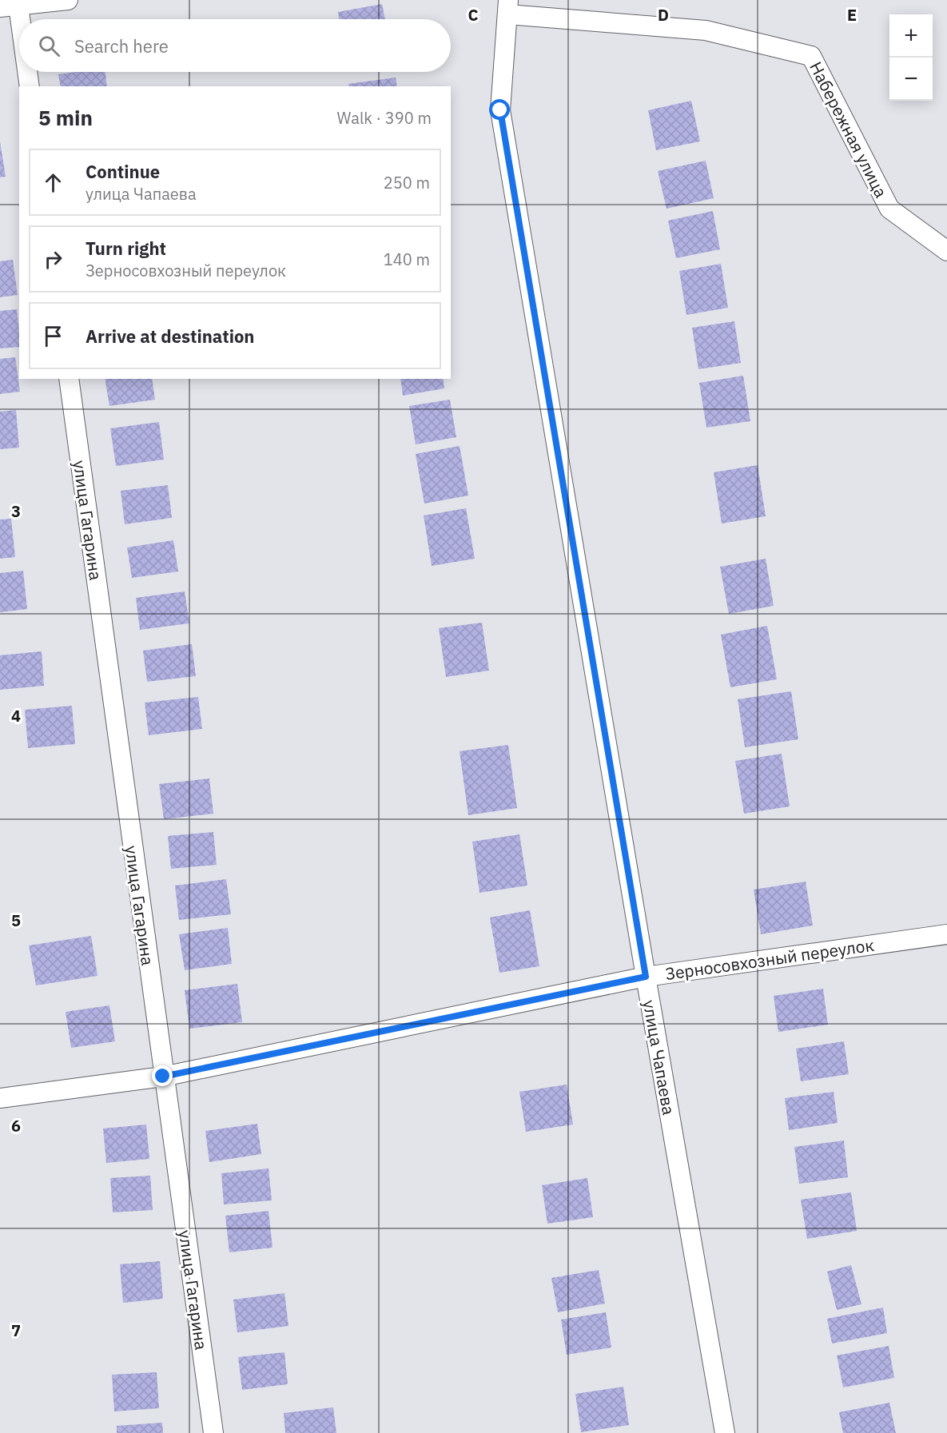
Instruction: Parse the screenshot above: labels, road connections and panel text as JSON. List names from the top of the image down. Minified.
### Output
{"streets":{"street":["Набережная улица","улица Гагарина","Зерносовхозный переулок","улица Чапаева"]},"crossings":[["Набережная улица","улица Чапаева"],["улица Гагарина","Зерносовхозный переулок"],["Зерносовхозный переулок","улица Чапаева"]],"page":{"map_buttons":["+","−"],"search":"Search here","heading":["5 min","Walk · 390 m"],"list":[["Continue","улица Чапаева","250 m"],["Turn right","Зерносовхозный переулок","140 m"],"Arrive at destination"]},"grid":{"columns":["C","D","E"],"rows":["3","4","5","6","7"]}}
